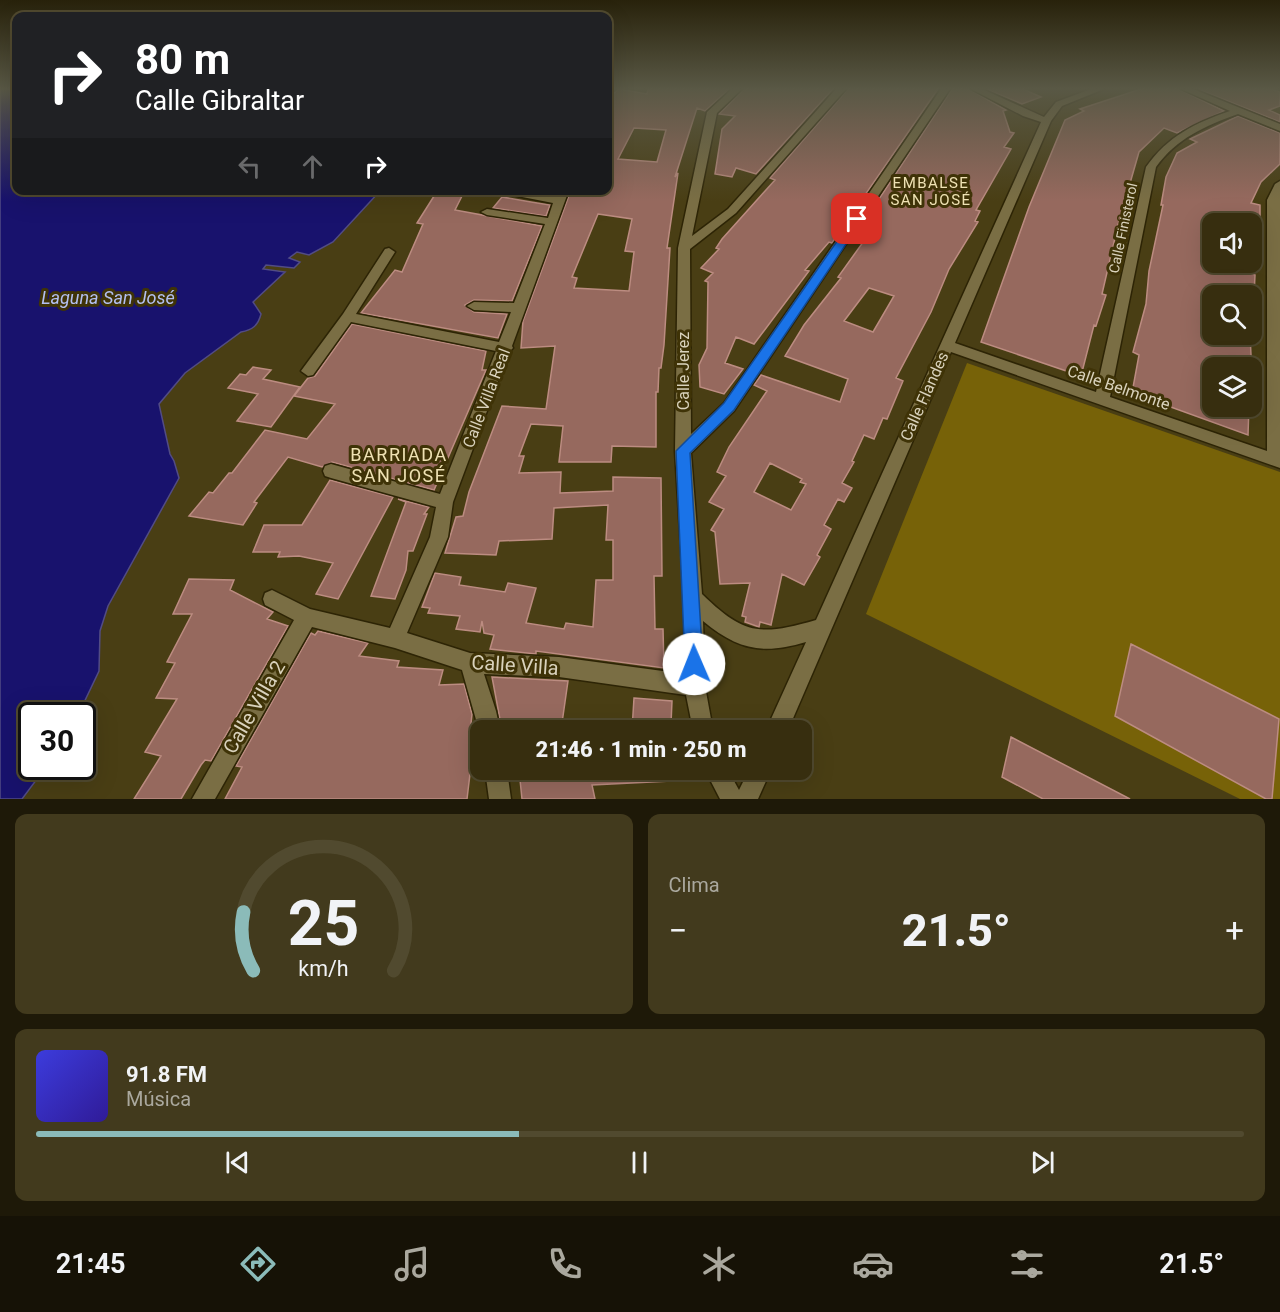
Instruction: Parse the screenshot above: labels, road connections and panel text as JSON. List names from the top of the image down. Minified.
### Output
{"streets":{"street":["Calle Finisterol","Calle Jerez","Calle Belmonte","Calle Flandes","Calle Villa Real","Calle Villa","Calle Villa 2"]},"crossings":[["Calle Finisterol","Calle Belmonte"],["Calle Jerez","Calle Villa"],["Calle Belmonte","Calle Flandes"],["Calle Villa Real","Calle Villa"],["Calle Villa","Calle Villa 2"]],"districts":["EMBALSE SAN JOSÉ","BARRIADA SAN JOSÉ"],"water":["Laguna San José"],"page":{"turn":["80 m","Calle Gibraltar"],"limit":"30","trip":"21:46 · 1 min · 250 m","tile":"Clima","heat":["−","21.5°","+"],"song":["91.8 FM","Música"],"tabs":["21:45","21.5°"],"gauge":["25","km/h"]}}
